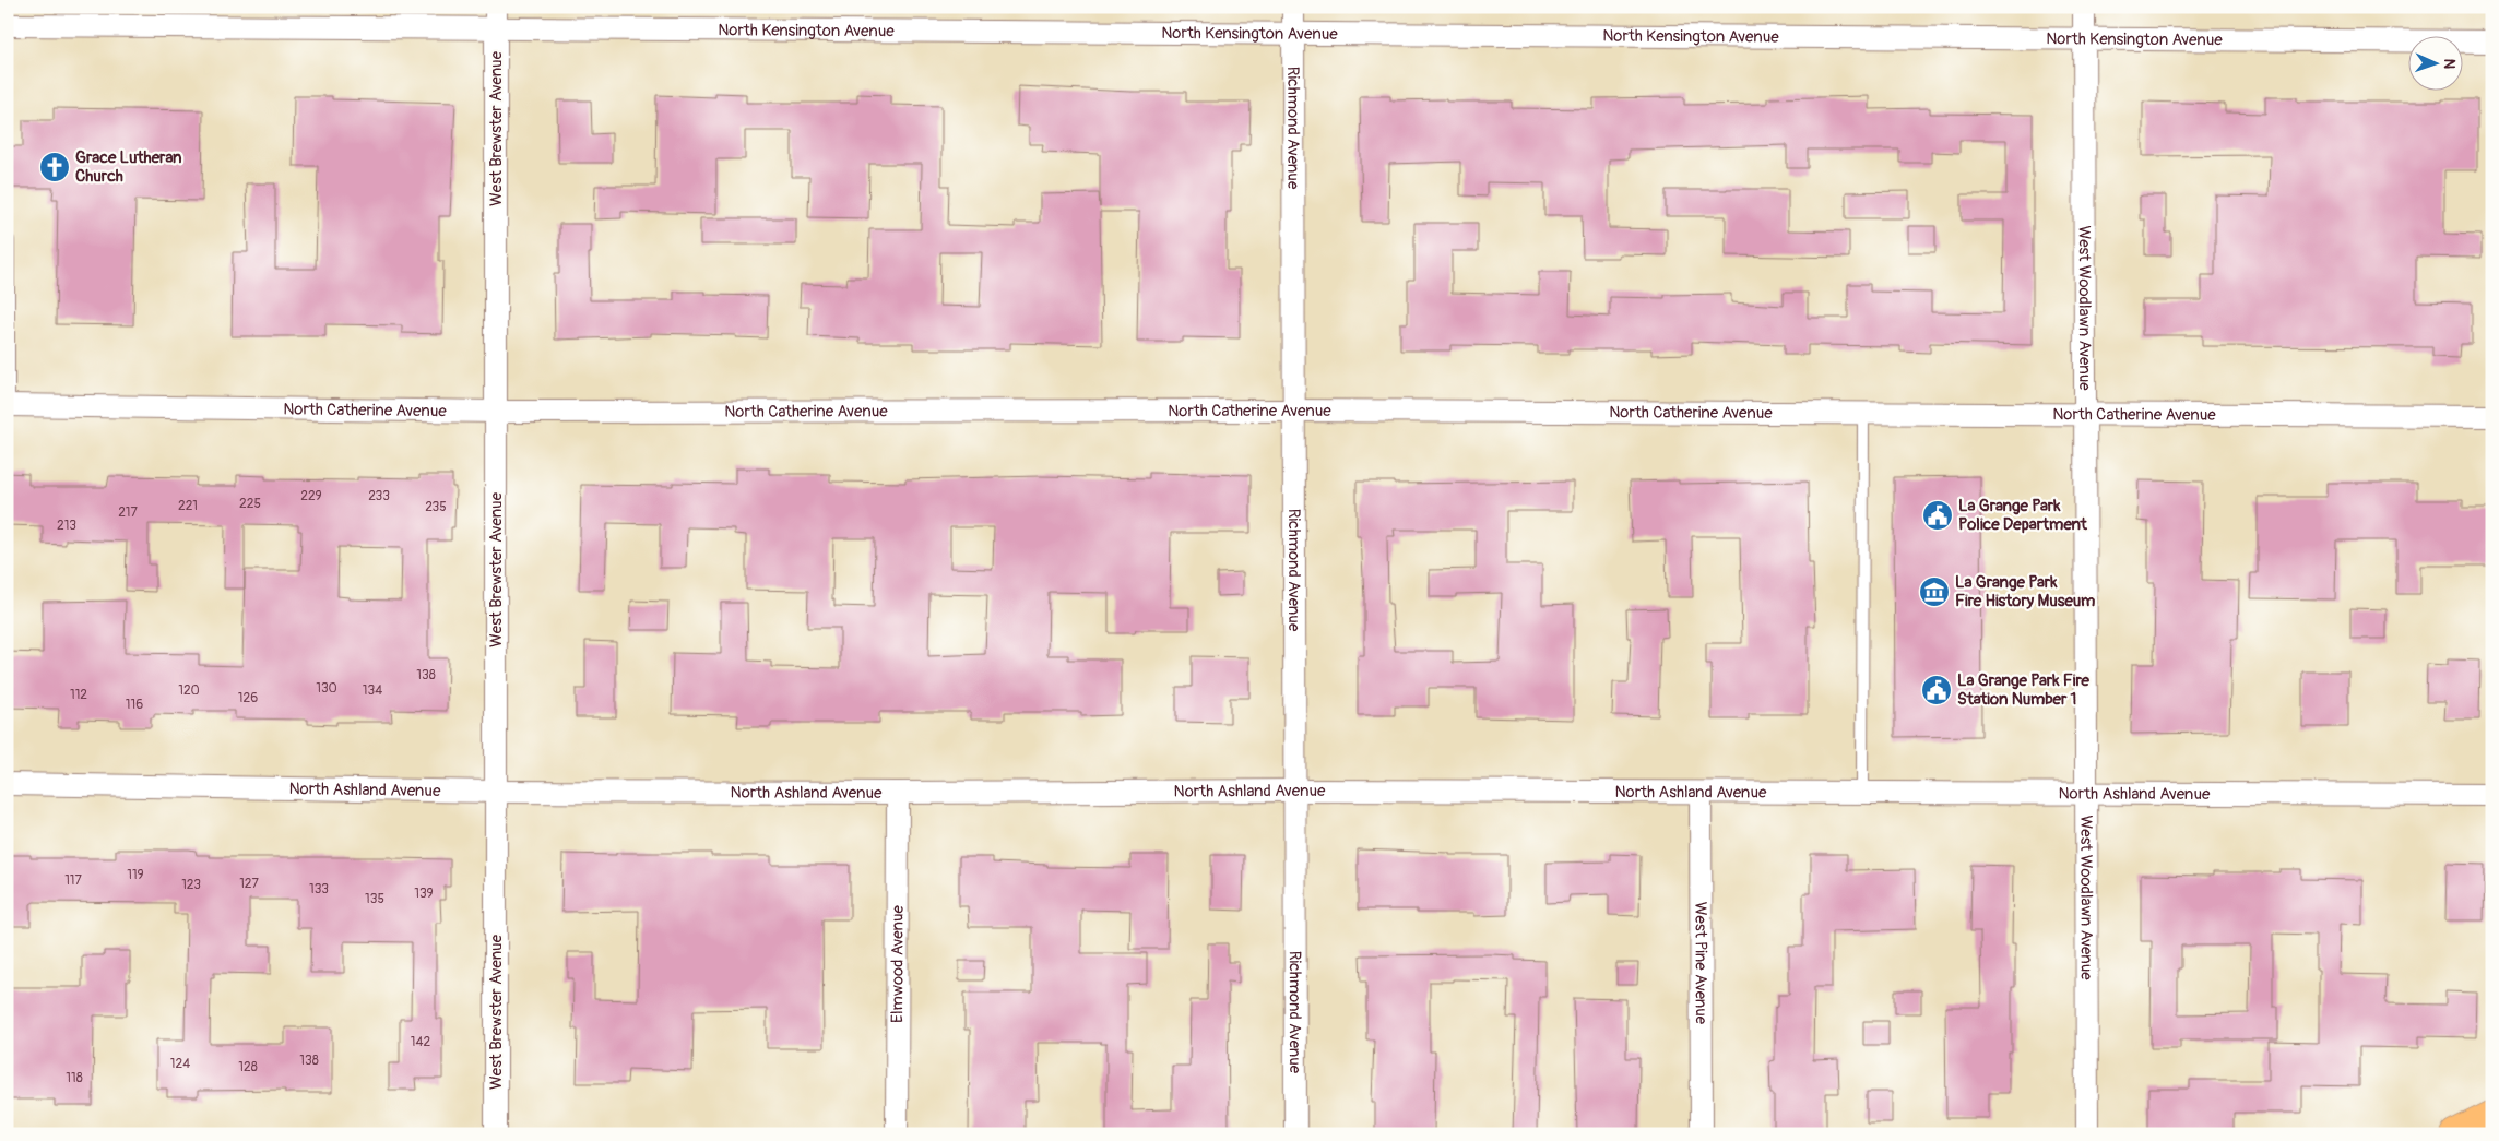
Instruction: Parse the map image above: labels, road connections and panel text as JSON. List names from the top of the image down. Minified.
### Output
{"streets":{"street":["North Kensington Avenue","West Brewster Avenue","Richmond Avenue","West Woodlawn Avenue","North Catherine Avenue","North Ashland Avenue","Elmwood Avenue","West Pine Avenue"]},"crossings":[["North Kensington Avenue","West Brewster Avenue"],["North Kensington Avenue","Richmond Avenue"],["North Kensington Avenue","West Woodlawn Avenue"],["West Brewster Avenue","North Catherine Avenue"],["West Brewster Avenue","North Ashland Avenue"],["Richmond Avenue","North Catherine Avenue"],["Richmond Avenue","North Ashland Avenue"],["West Woodlawn Avenue","North Catherine Avenue"],["West Woodlawn Avenue","North Ashland Avenue"],["North Ashland Avenue","Elmwood Avenue"],["North Ashland Avenue","West Pine Avenue"]],"places":{"church":["Grace Lutheran Church"],"public building":["La Grange Park Police Department","La Grange Park Fire Station Number 1"],"museum":["La Grange Park Fire History Museum"]},"house_numbers":["229","233","225","221","235","217","213","138","130","120","134","112","126","116","119","117","127","123","133","139","135","142","138","124","128","118"],"north":"right"}
